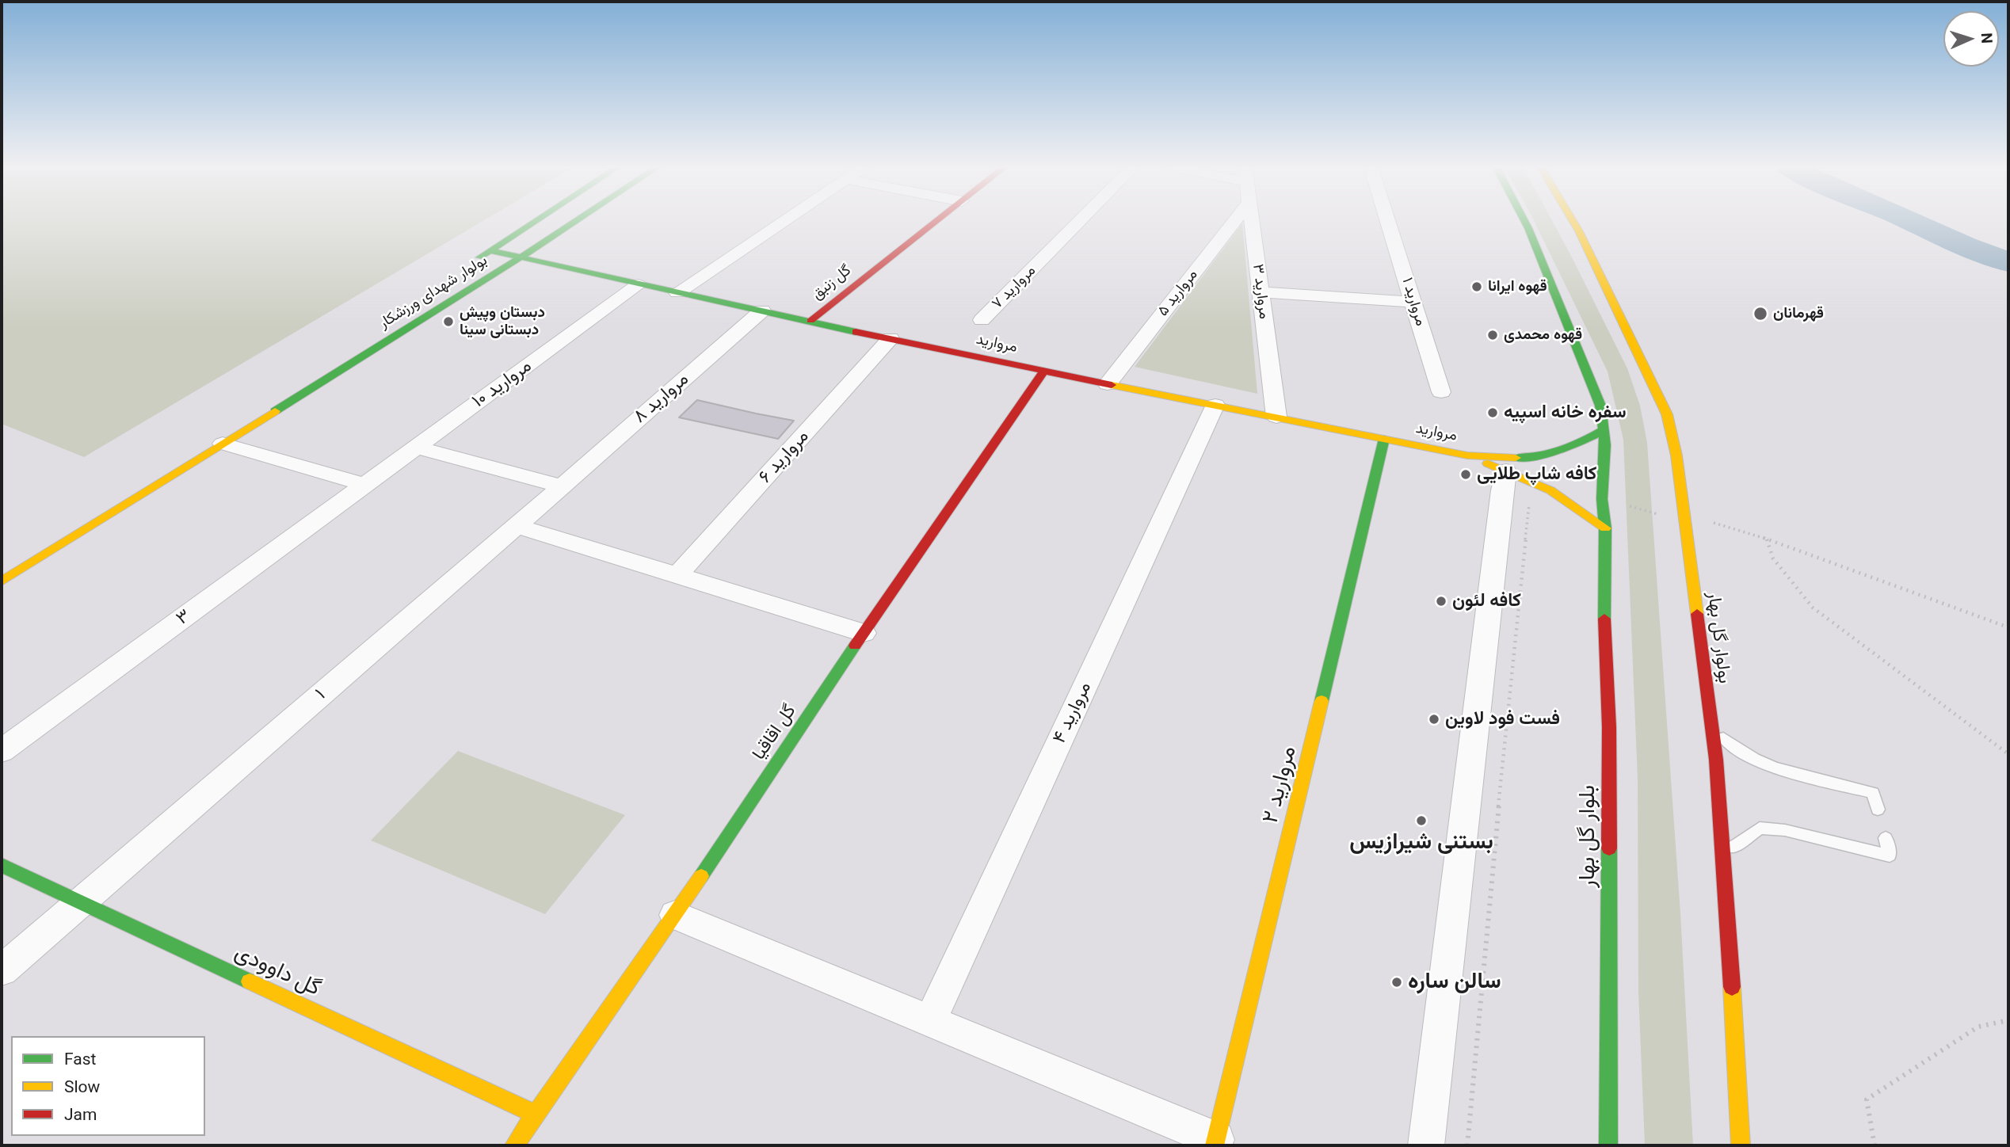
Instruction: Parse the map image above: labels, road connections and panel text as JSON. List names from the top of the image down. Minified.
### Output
{"streets":{"main road":["گل زنبق","بولوار شهدای ورزشکار","مروارید","بولوار گل بهار","گل اقاقیا","مروارید ۲","بلوار گل بهار","گل داوودی"],"street":["مروارید ۷","مروارید ۳","مروارید ۵","مروارید ۱","مروارید ۱۰","مروارید ۸","مروارید ۶","۳","۱","مروارید ۴"]},"crossings":[["گل زنبق","مروارید"],["مروارید ۳","مروارید"],["بولوار شهدای ورزشکار","مروارید"],["مروارید ۵","مروارید"],["مروارید","مروارید ۱۰"],["مروارید","مروارید ۸"],["مروارید","مروارید ۶"],["مروارید","مروارید ۴"],["مروارید","گل اقاقیا"],["مروارید","مروارید ۲"],["مروارید","بلوار گل بهار"],["مروارید ۱۰","۳"],["مروارید ۸","۱"],["۱","گل داوودی"],["گل اقاقیا","گل داوودی"]],"places":["قهوه ایرانا","قهرمانان","دبستان وپیش دبستانی سینا","قهوه محمدی","سفره خانه اسپیه","کافه شاپ طلایی","کافه لئون","فست فود لاوین","بستنی شیرازیس","سالن ساره"],"legend":["Fast","Slow","Jam"],"north":"right"}
